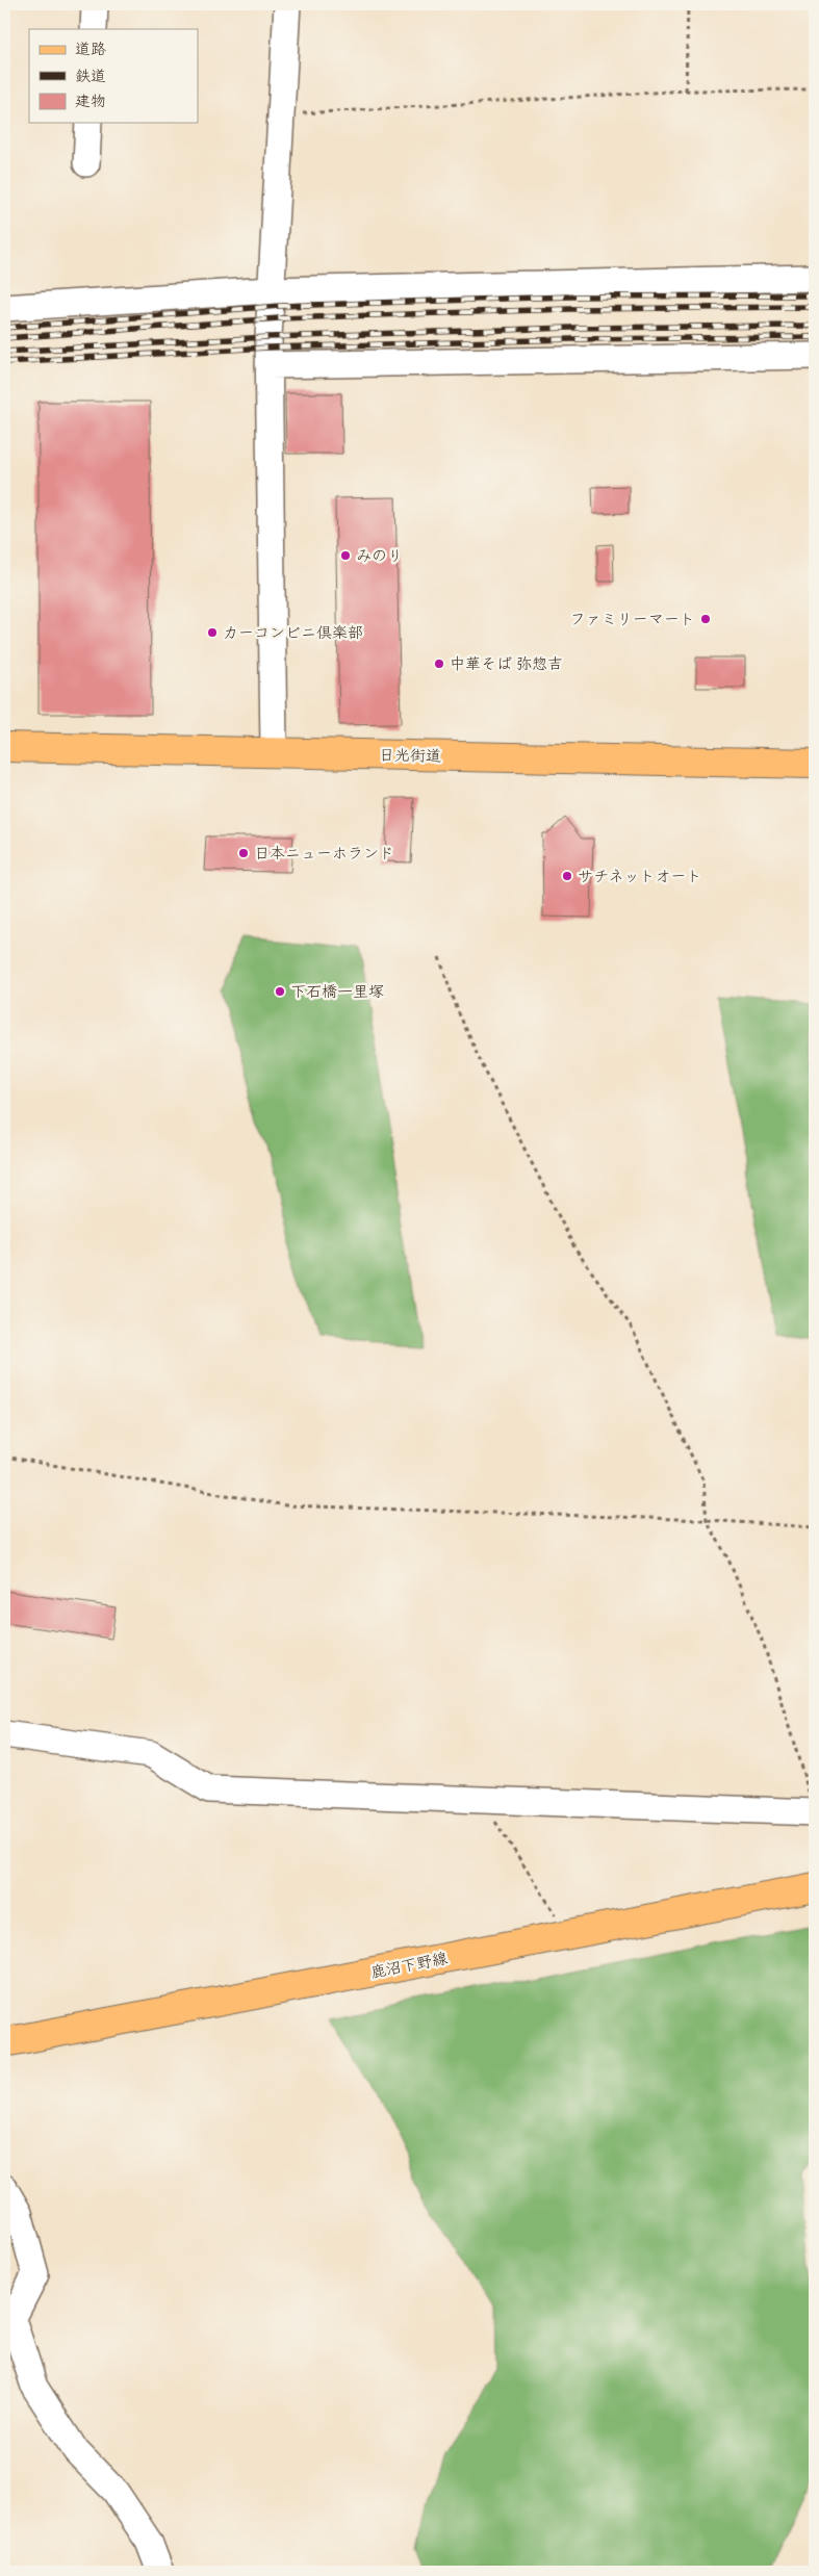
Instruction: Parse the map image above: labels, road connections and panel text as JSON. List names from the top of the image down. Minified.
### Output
{"streets":{"main road":["日光街道","鹿沼下野線"]},"places":["みのり","ファミリーマート","カーコンビニ倶楽部","中華そば 弥惣吉","日本ニューホランド","サチネットオート","下石橋一里塚"],"legend":["道路","鉄道","建物"]}
